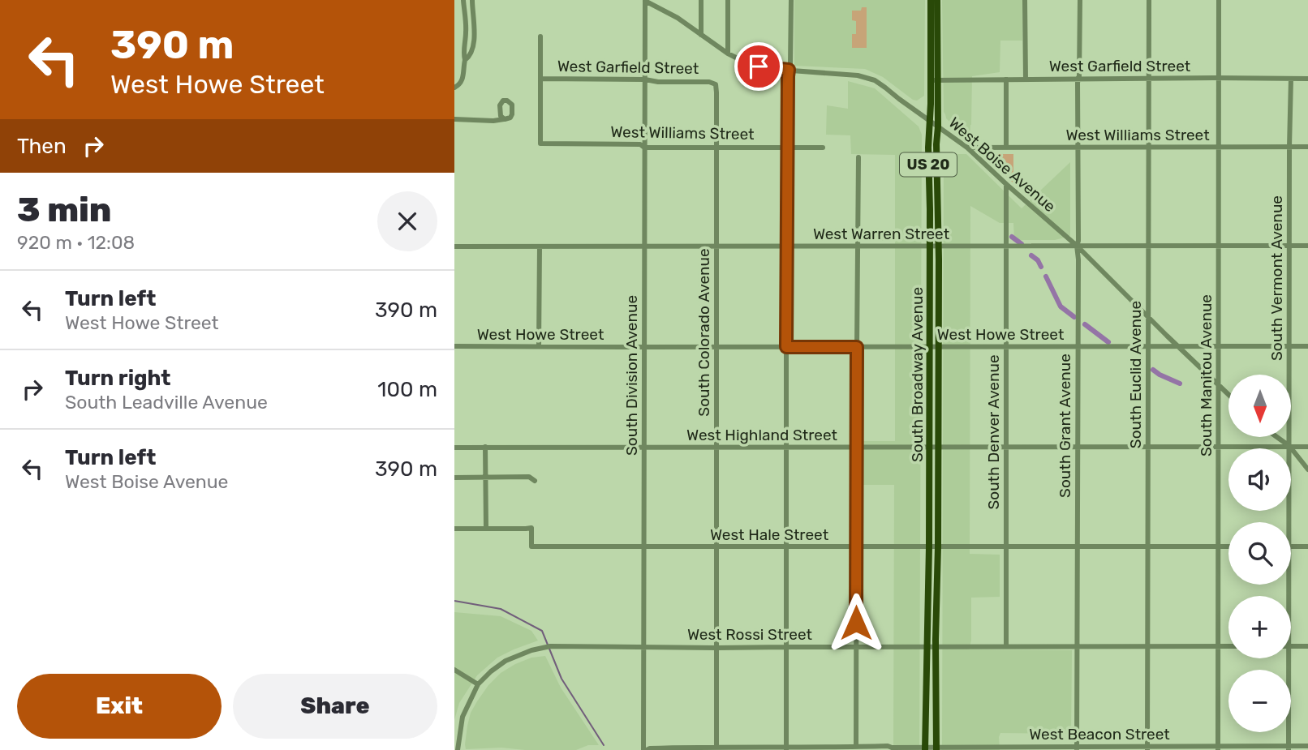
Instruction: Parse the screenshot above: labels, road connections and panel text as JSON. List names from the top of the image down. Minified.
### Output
{"streets":{"main road":["US 20","South Broadway Avenue"],"street":["West Garfield Street","West Williams Street","West Boise Avenue","West Warren Street","South Vermont Avenue","South Colorado Avenue","West Howe Street","South Euclid Avenue","South Division Avenue","South Manitou Avenue","South Grant Avenue","South Denver Avenue","West Highland Street","West Hale Street","West Rossi Street","West Beacon Street"]},"crossings":[["West Garfield Street","West Williams Street"],["West Garfield Street","South Vermont Avenue"],["West Garfield Street","South Colorado Avenue"],["West Garfield Street","South Broadway Avenue"],["West Garfield Street","South Euclid Avenue"],["West Garfield Street","South Division Avenue"],["West Garfield Street","South Manitou Avenue"],["West Garfield Street","South Grant Avenue"],["West Williams Street","West Boise Avenue"],["West Williams Street","South Vermont Avenue"],["West Williams Street","South Colorado Avenue"],["West Williams Street","South Euclid Avenue"],["West Williams Street","South Division Avenue"],["West Williams Street","South Manitou Avenue"],["West Williams Street","South Grant Avenue"],["West Boise Avenue","West Warren Street"],["West Boise Avenue","West Howe Street"],["West Boise Avenue","South Broadway Avenue"],["West Boise Avenue","South Euclid Avenue"],["West Boise Avenue","South Division Avenue"],["West Boise Avenue","South Manitou Avenue"],["West Boise Avenue","South Grant Avenue"],["West Boise Avenue","South Denver Avenue"],["West Warren Street","South Vermont Avenue"],["West Warren Street","South Colorado Avenue"],["West Warren Street","South Broadway Avenue"],["West Warren Street","South Euclid Avenue"],["West Warren Street","South Division Avenue"],["West Warren Street","South Manitou Avenue"],["West Warren Street","South Grant Avenue"],["West Warren Street","South Denver Avenue"],["South Vermont Avenue","West Howe Street"],["South Vermont Avenue","West Highland Street"],["South Vermont Avenue","West Beacon Street"],["South Colorado Avenue","West Howe Street"],["South Colorado Avenue","West Highland Street"],["South Colorado Avenue","West Hale Street"],["South Colorado Avenue","West Rossi Street"],["South Colorado Avenue","West Beacon Street"],["West Howe Street","South Broadway Avenue"],["West Howe Street","South Euclid Avenue"],["West Howe Street","South Division Avenue"],["West Howe Street","South Manitou Avenue"],["West Howe Street","South Grant Avenue"],["West Howe Street","South Denver Avenue"],["South Broadway Avenue","West Highland Street"],["South Broadway Avenue","West Hale Street"],["South Broadway Avenue","West Rossi Street"],["South Broadway Avenue","West Beacon Street"],["South Euclid Avenue","West Highland Street"],["South Euclid Avenue","West Hale Street"],["South Euclid Avenue","West Rossi Street"],["South Euclid Avenue","West Beacon Street"],["South Division Avenue","West Highland Street"],["South Division Avenue","West Hale Street"],["South Division Avenue","West Rossi Street"],["South Division Avenue","West Beacon Street"],["South Manitou Avenue","West Highland Street"],["South Manitou Avenue","West Hale Street"],["South Manitou Avenue","West Rossi Street"],["South Manitou Avenue","West Beacon Street"],["South Grant Avenue","West Highland Street"],["South Grant Avenue","West Hale Street"],["South Grant Avenue","West Rossi Street"],["South Grant Avenue","West Beacon Street"],["South Denver Avenue","West Highland Street"],["South Denver Avenue","West Hale Street"],["South Denver Avenue","West Rossi Street"]],"north":"bottom","page":{"turn":["390 m","West Howe Street"],"then":"Then","heading":["3 min","920 m · 12:08"],"list":[{"name":"Turn left","note":"West Howe Street","value":"390 m"},{"name":"Turn right","note":"South Leadville Avenue","value":"100 m"},{"name":"Turn left","note":"West Boise Avenue","value":"390 m"}],"map_buttons":["+","−"],"buttons":["Exit","Share"]}}
